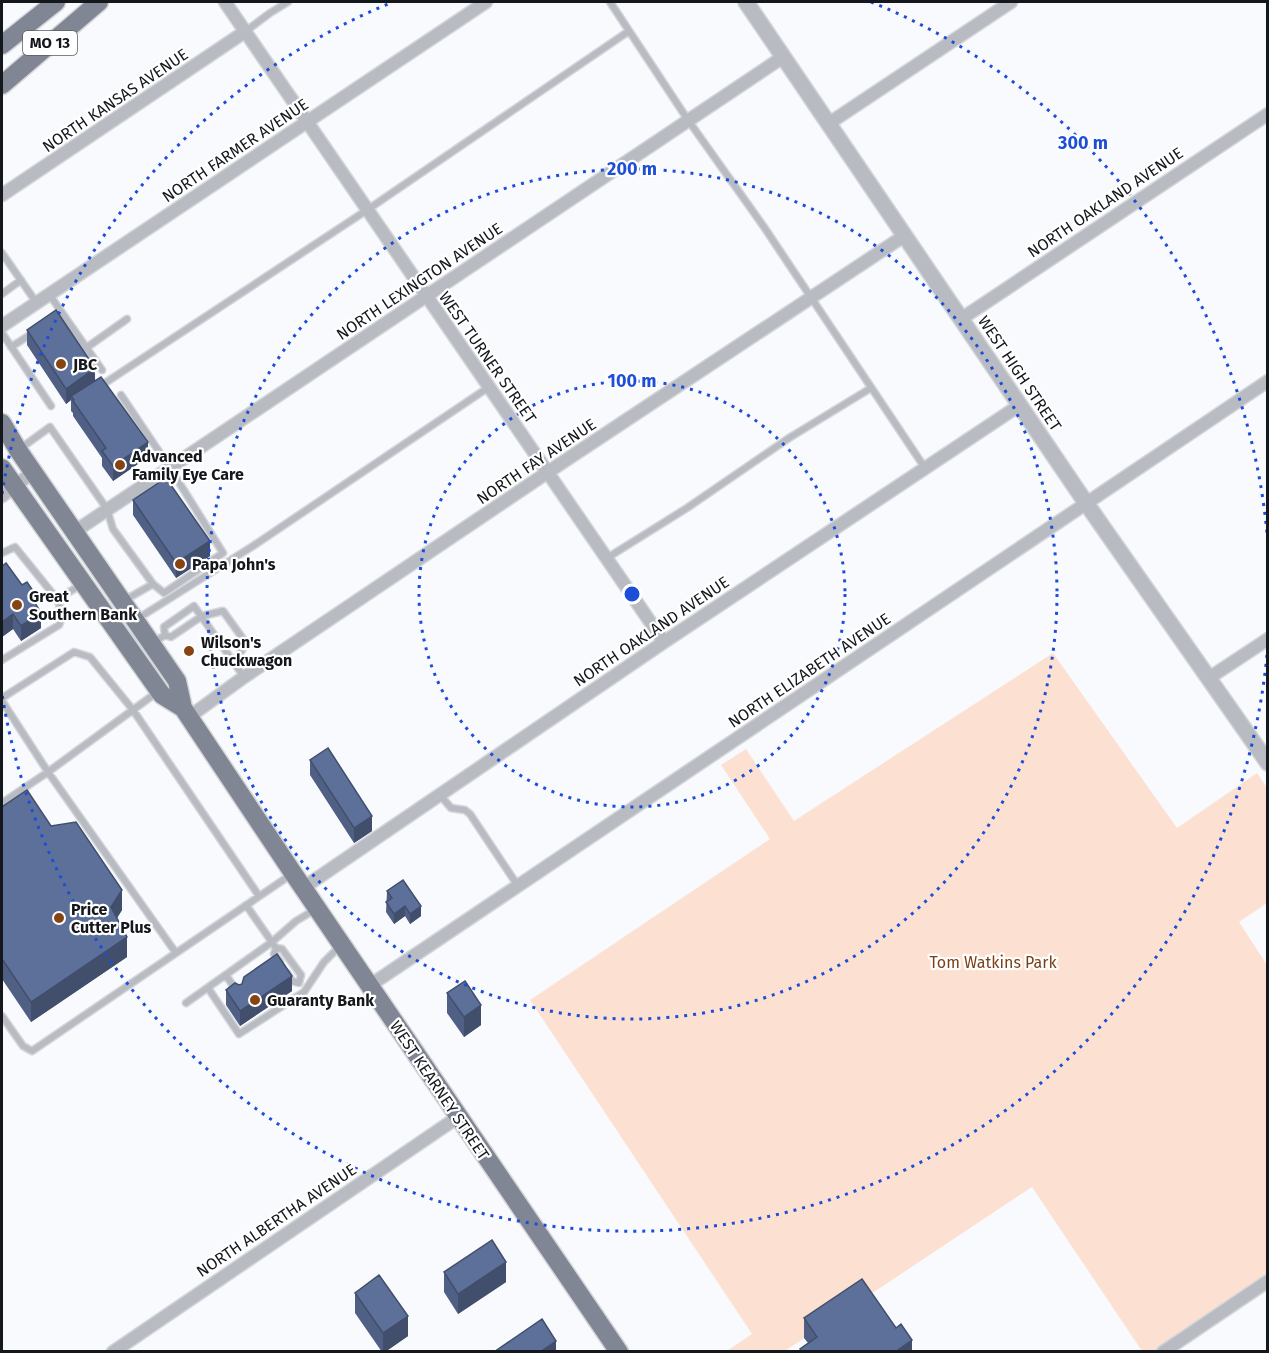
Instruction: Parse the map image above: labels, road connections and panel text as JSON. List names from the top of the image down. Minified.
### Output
{"streets":{"main road":["MO 13","WEST KEARNEY STREET"],"street":["NORTH KANSAS AVENUE","NORTH FARMER AVENUE","NORTH OAKLAND AVENUE","NORTH LEXINGTON AVENUE","WEST TURNER STREET","WEST HIGH STREET","NORTH FAY AVENUE","NORTH ELIZABETH AVENUE","NORTH ALBERTHA AVENUE"]},"crossings":[["NORTH KANSAS AVENUE","WEST TURNER STREET"],["NORTH FARMER AVENUE","WEST TURNER STREET"],["NORTH OAKLAND AVENUE","WEST TURNER STREET"],["NORTH OAKLAND AVENUE","WEST HIGH STREET"],["NORTH OAKLAND AVENUE","WEST KEARNEY STREET"],["NORTH LEXINGTON AVENUE","WEST TURNER STREET"],["NORTH LEXINGTON AVENUE","WEST HIGH STREET"],["NORTH LEXINGTON AVENUE","WEST KEARNEY STREET"],["WEST TURNER STREET","NORTH FAY AVENUE"],["WEST HIGH STREET","NORTH FAY AVENUE"],["WEST HIGH STREET","NORTH ELIZABETH AVENUE"],["NORTH FAY AVENUE","WEST KEARNEY STREET"],["NORTH ELIZABETH AVENUE","WEST KEARNEY STREET"],["WEST KEARNEY STREET","NORTH ALBERTHA AVENUE"]],"parks":["Tom Watkins Park"],"places":["JBC","Advanced Family Eye Care","Papa John's","Great Southern Bank","Wilson's Chuckwagon","Price Cutter Plus","Guaranty Bank"],"rings":["300 m","200 m","100 m"]}
